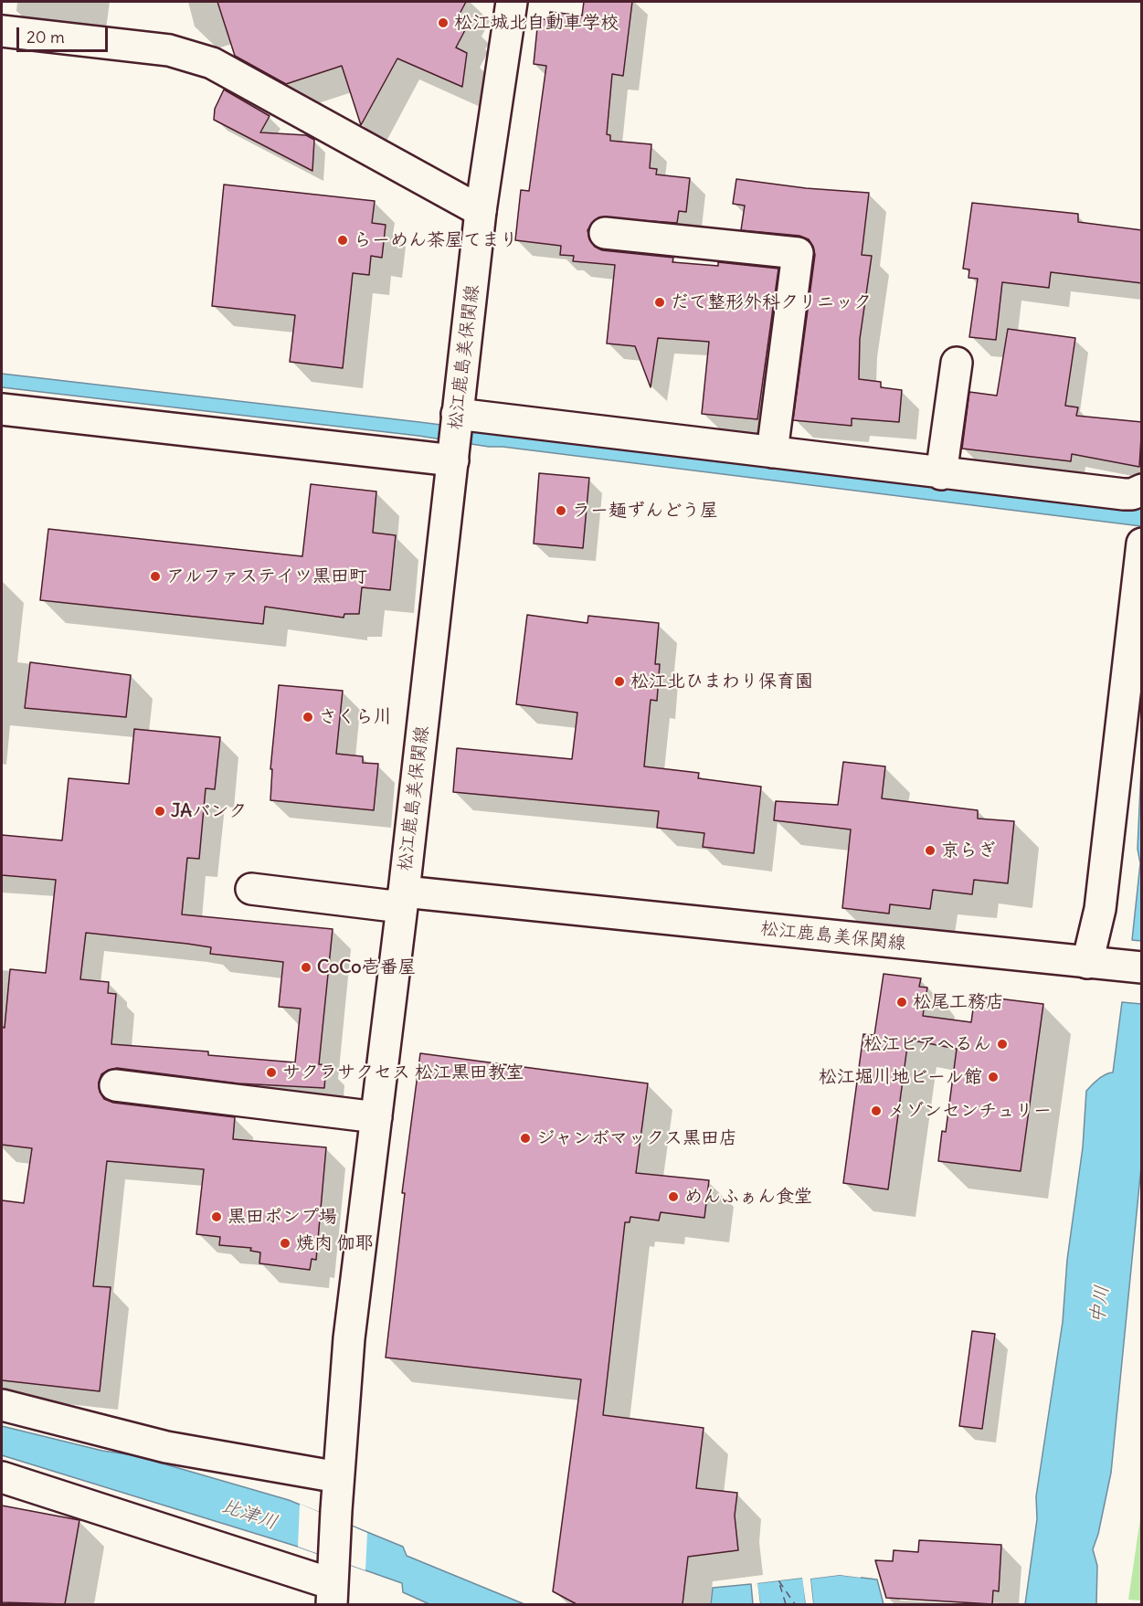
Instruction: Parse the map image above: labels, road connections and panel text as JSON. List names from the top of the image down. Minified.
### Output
{"streets":{"street":["松江鹿島美保関線"]},"water":["中川","比津川"],"places":["松江城北自動車学校","らーめん茶屋てまり","だて整形外科クリニック","ラー麺ずんどう屋","アルファステイツ黒田町","松江北ひまわり保育園","さくら川","JAバンク","京らぎ","CoCo壱番屋","松尾工務店","松江ビアへるん","サクラサクセス 松江黒田教室","松江堀川地ビール館","メゾンセンチュリー","ジャンボマックス黒田店","めんふぁん食堂","黒田ポンプ場","焼肉 伽耶"],"scale_bar":"20 m"}
